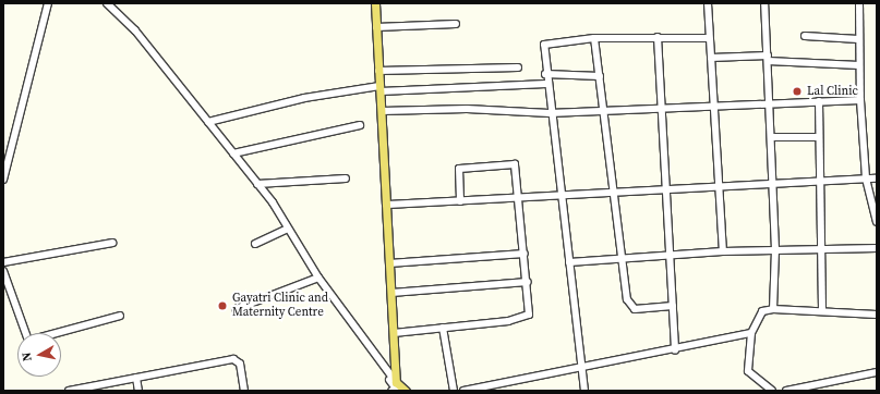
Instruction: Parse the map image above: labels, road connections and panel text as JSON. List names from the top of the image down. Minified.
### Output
{"places":["Lal Clinic","Gayatri Clinic and Maternity Centre"],"north":"left"}
